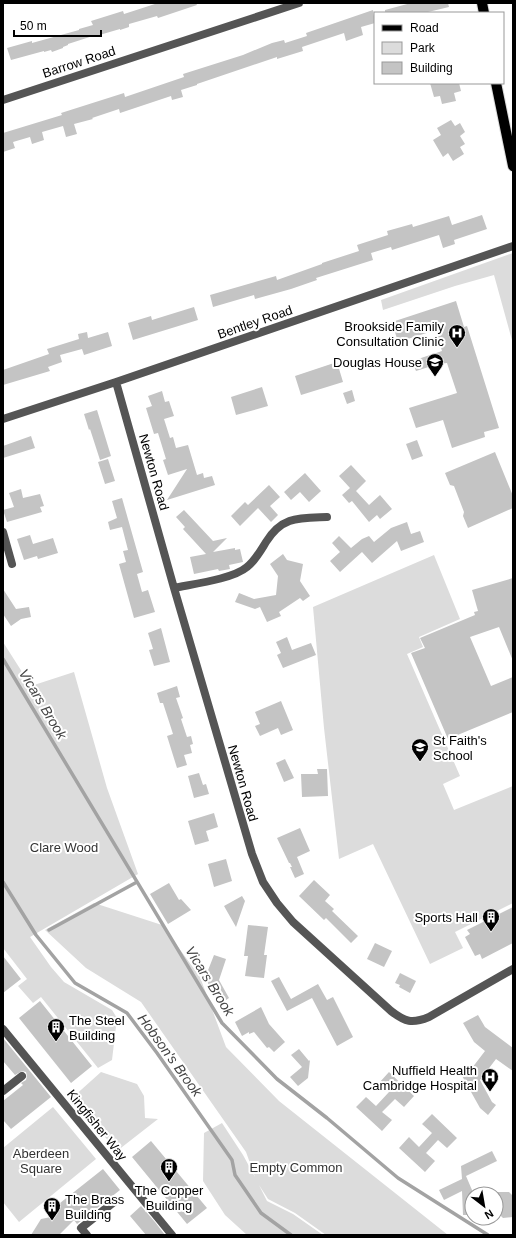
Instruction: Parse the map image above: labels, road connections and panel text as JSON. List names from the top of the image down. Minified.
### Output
{"streets":{"street":["Barrow Road","Bentley Road","Newton Road","Kingfisher Way"]},"crossings":[["Bentley Road","Newton Road"]],"water":["Vicars Brook","Hobson's Brook"],"parks":["Clare Wood","Aberdeen Square","Empty Common"],"places":{"hospital":["Brookside Family Consultation Clinic","Nuffield Health Cambridge Hospital"],"school or university":["Douglas House","St Faith's School"],"building":["Sports Hall","The Steel Building","The Copper Building","The Brass Building"]},"legend":["Road","Park","Building"],"scale_bar":"50 m","north":"bottom right"}
